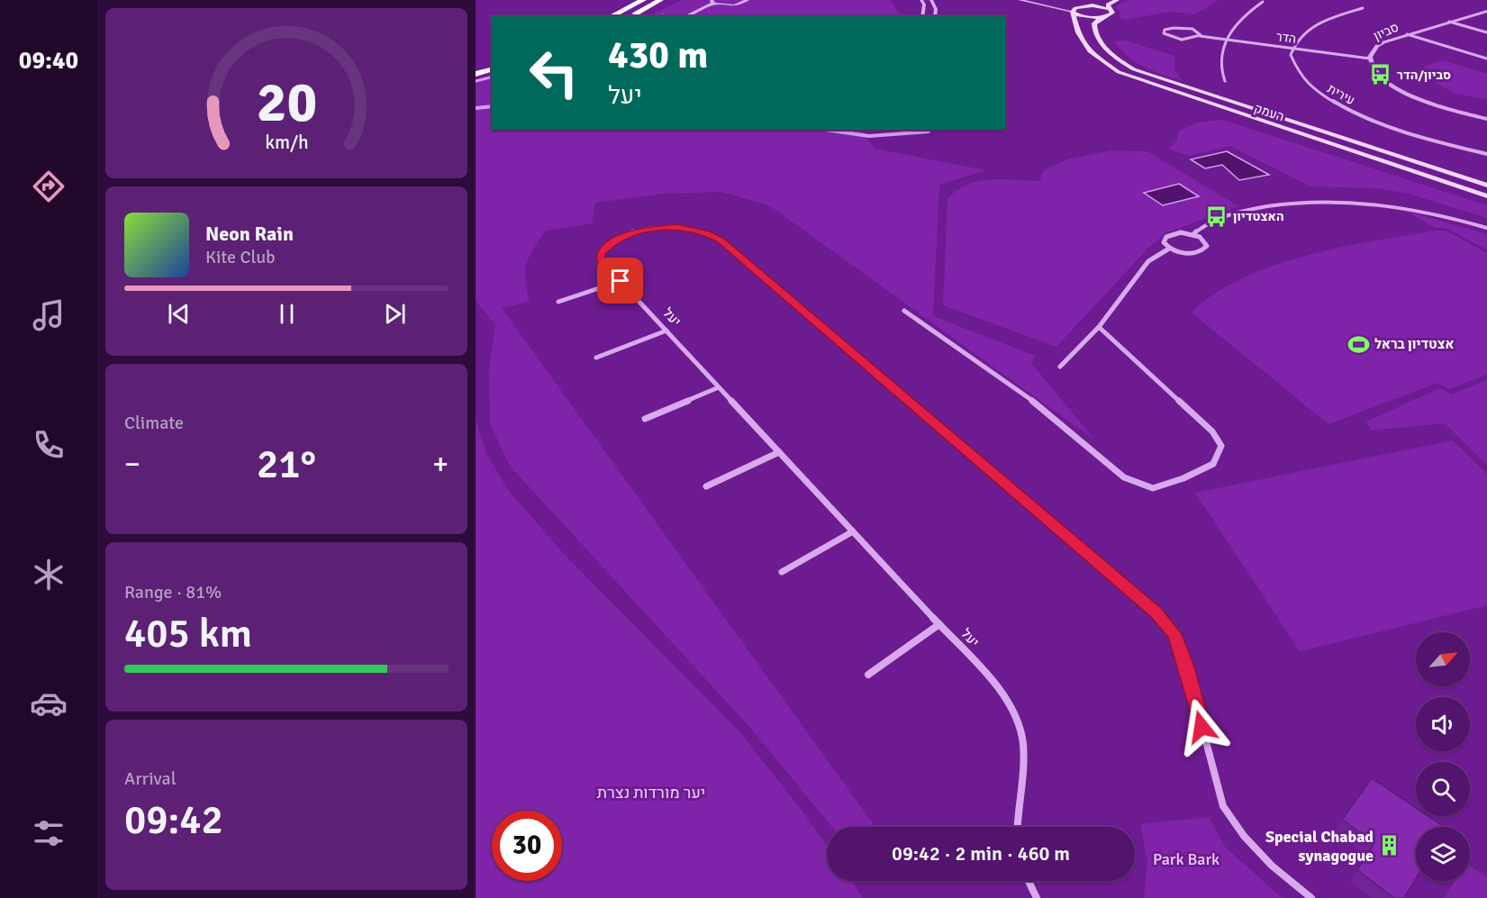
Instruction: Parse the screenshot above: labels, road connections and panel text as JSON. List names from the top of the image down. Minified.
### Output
{"streets":{"main road":["העמק"],"street":["סביון","הדר","עירית","יעל"]},"crossings":[["סביון","הדר"],["הדר","עירית"]],"parks":["יער מורדות נצרת","Park Bark"],"places":{"bus stop":["סביון/הדר","האצטדיון"],"sports":["אצטדיון בראל"],"building":["Special Chabad synagogue"]},"north":"top right","page":{"tabs":"09:40","turn":["430 m","יעל"],"song":["Neon Rain","Kite Club"],"tile":["Climate",["Range · 81%","405 km"],["Arrival","09:42"]],"heat":["−","21°","+"],"limit":"30","trip":"09:42 · 2 min · 460 m","gauge":["20","km/h"]}}
